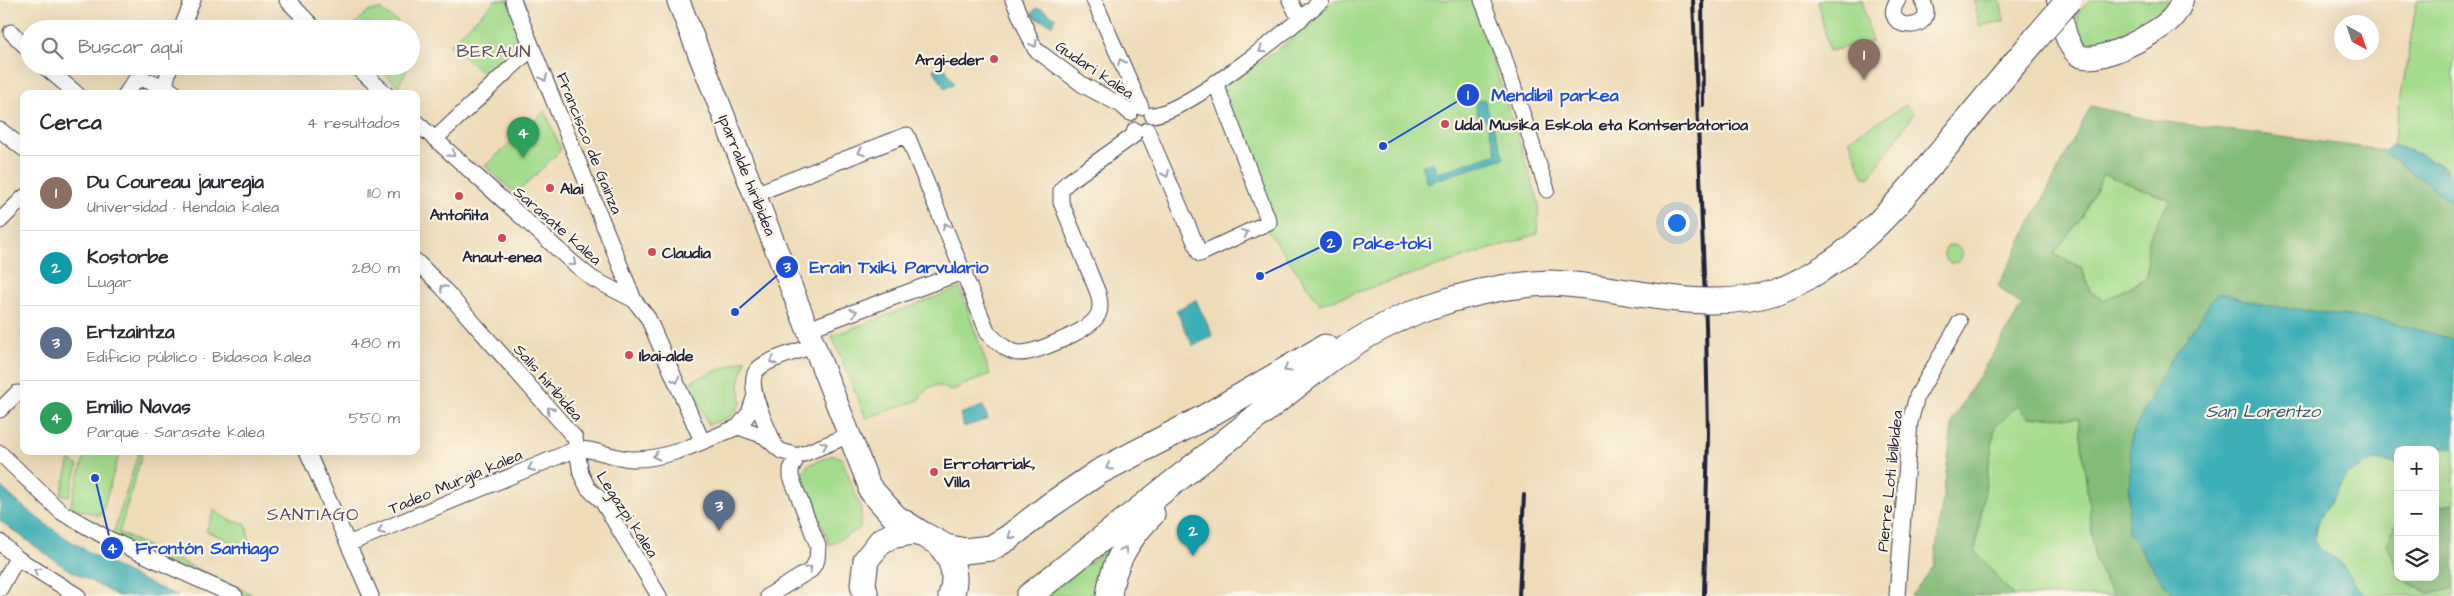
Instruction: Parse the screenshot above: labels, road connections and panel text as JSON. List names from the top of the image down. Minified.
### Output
{"streets":{"main road":["Iparralde hiribidea"],"street":["Gudari kalea","Francisco de Gainza","Sarasate kalea","Salis hiribidea","Tadeo Murgia kalea","Pierre Loti ibilbidea","Legazpi kalea"]},"crossings":[["Francisco de Gainza","Sarasate kalea"],["Salis hiribidea","Tadeo Murgia kalea"],["Salis hiribidea","Legazpi kalea"],["Tadeo Murgia kalea","Legazpi kalea"]],"one_way":["Gudari kalea","Francisco de Gainza","Sarasate kalea","Salis hiribidea","Tadeo Murgia kalea"],"districts":["BERAUN","SANTIAGO"],"water":["San Lorentzo"],"places":["Argi-eder","Udal Musika Eskola eta Kontserbatorioa","Mendibil parkea","Alai","Antoñita","Anaut-enea","Claudia","Pake-toki","Erain Txiki, Parvulario","Ibai-alde","Errotarriak, Villa","Frontón Santiago"],"north":"bottom right","page":{"search":"Buscar aquí","pins":["1","4","3","2"],"heading":["Cerca","4 resultados"],"list":[{"mark":"1","name":"Du Coureau jauregia","note":"Universidad · Hendaia kalea","value":"110 m"},{"mark":"2","name":"Kostorbe","note":"Lugar","value":"280 m"},{"mark":"3","name":"Ertzaintza","note":"Edificio público · Bidasoa kalea","value":"480 m"},{"mark":"4","name":"Emilio Navas","note":"Parque · Sarasate kalea","value":"550 m"}],"map_buttons":["+","−"]}}
